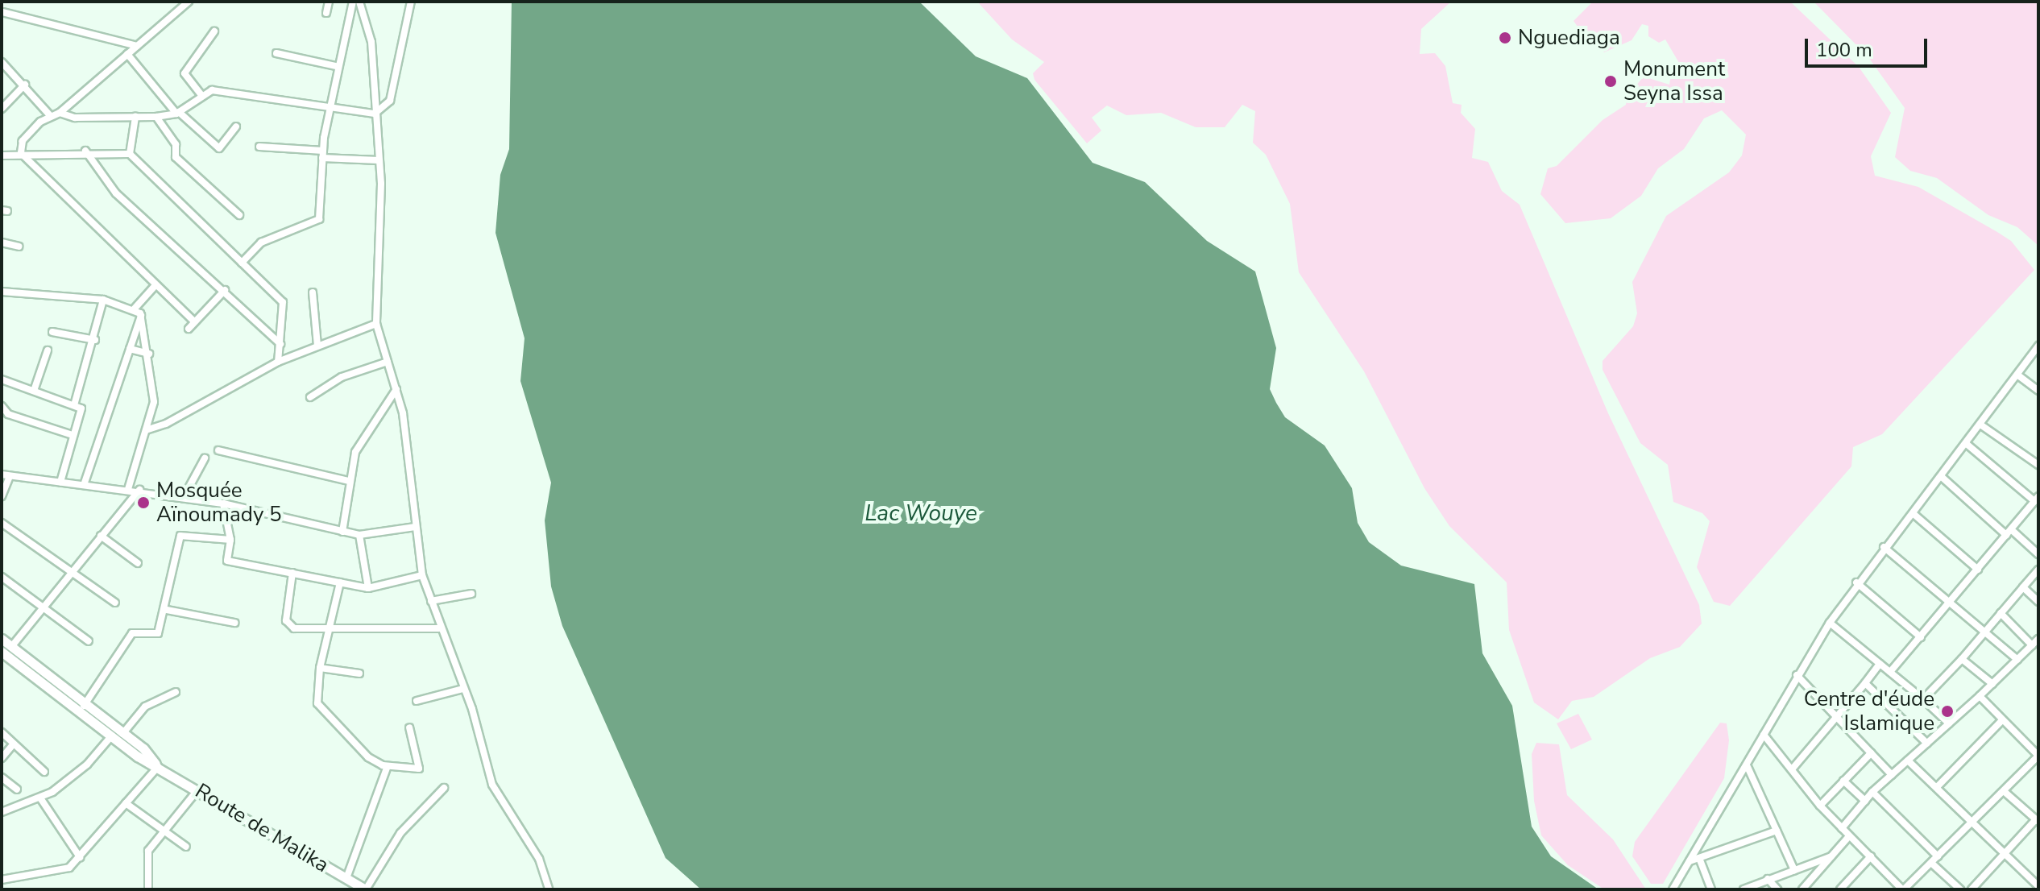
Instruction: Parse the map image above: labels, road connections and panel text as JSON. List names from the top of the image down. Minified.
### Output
{"streets":{"main road":["Route de Malika"]},"water":["Lac Wouye"],"places":["Nguediaga","Monument Seyna Issa","Mosquée Aïnoumady 5","Centre d'éude Islamique"],"scale_bar":"100 m"}
